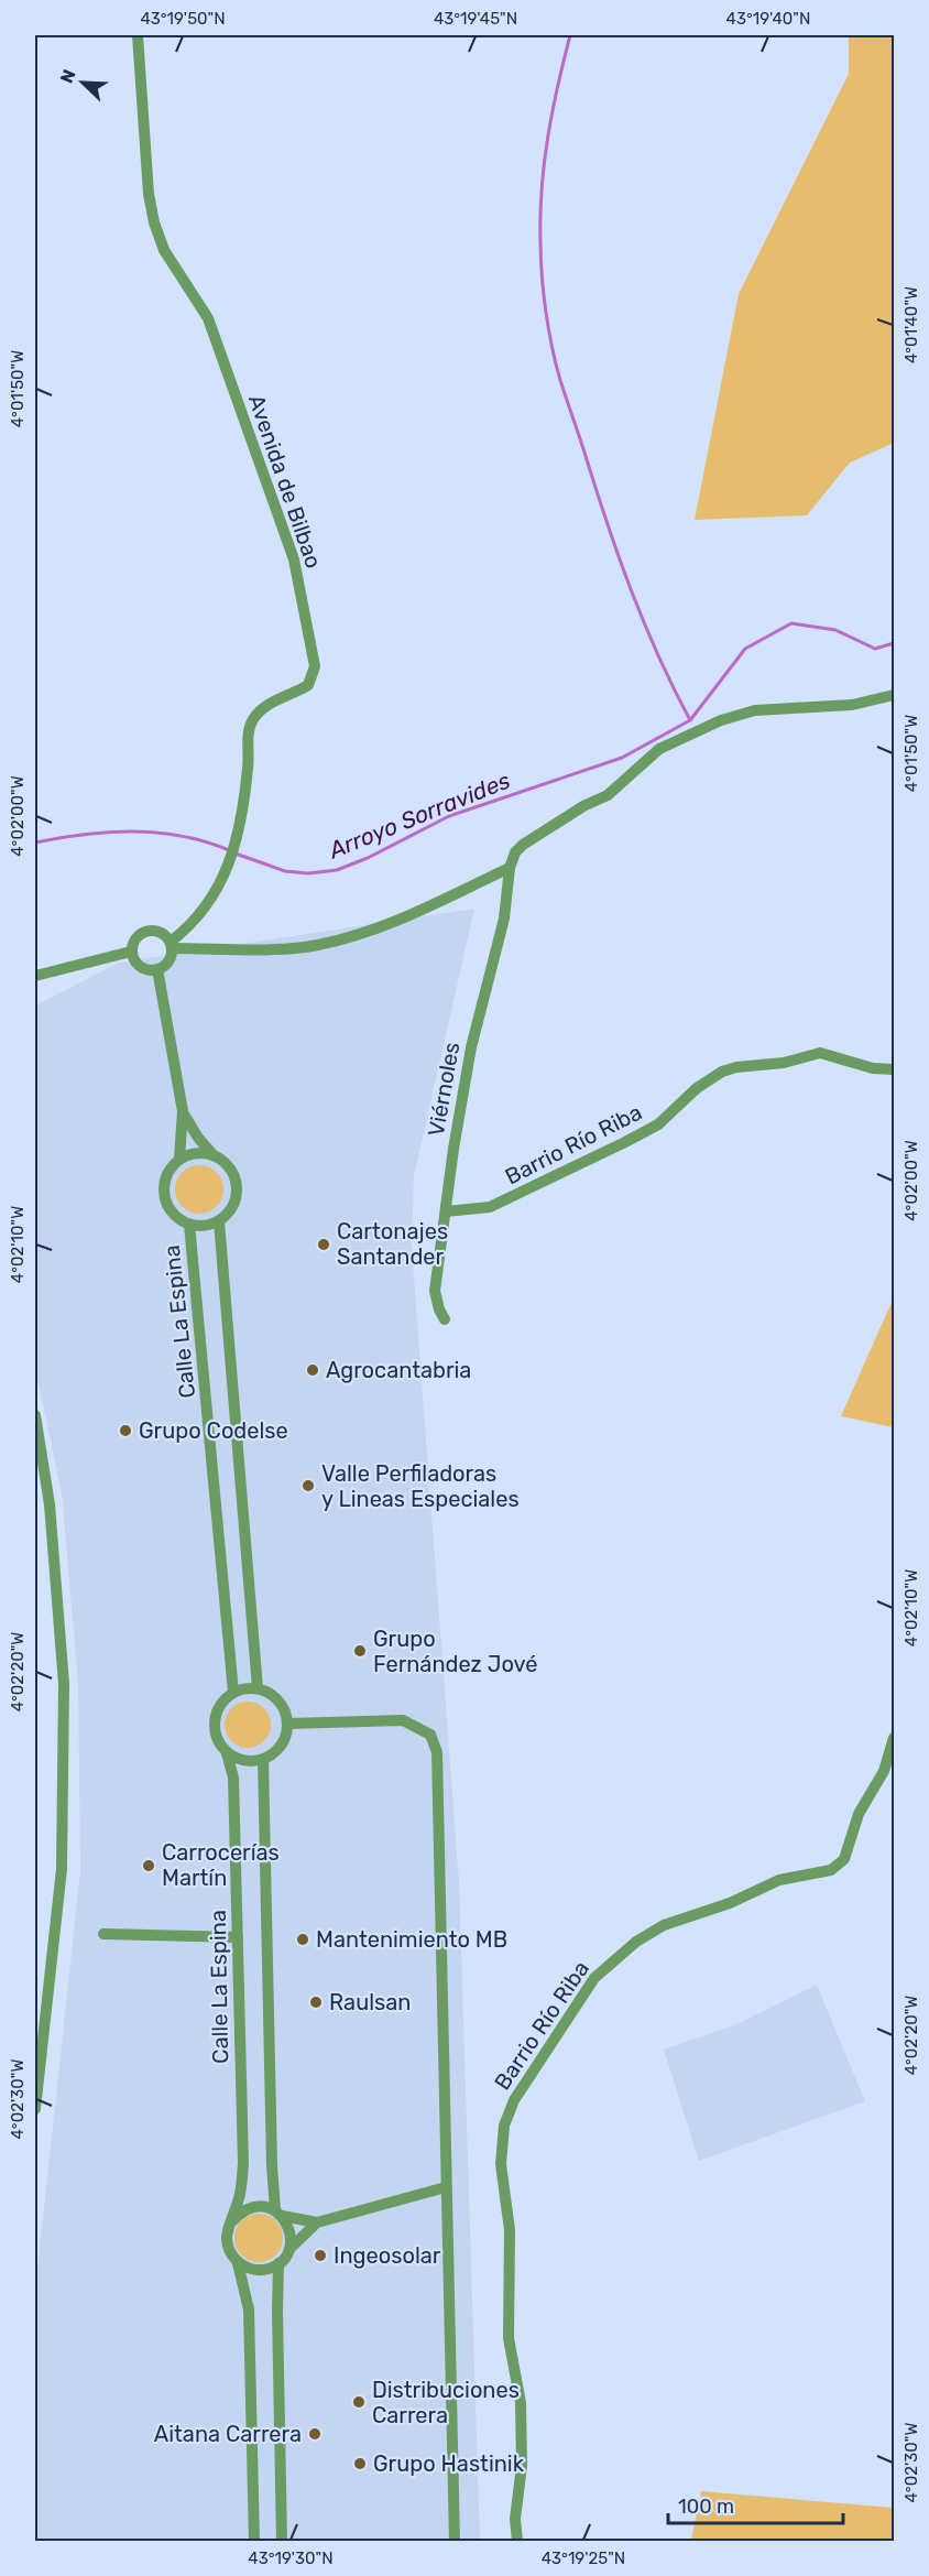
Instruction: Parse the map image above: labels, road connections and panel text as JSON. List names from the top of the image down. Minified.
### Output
{"streets":{"street":["Avenida de Bilbao","Viérnoles","Barrio Río Riba","Calle La Espina"]},"crossings":[["Avenida de Bilbao","Calle La Espina"],["Viérnoles","Barrio Río Riba"]],"water":["Arroyo Sorravides"],"places":["Cartonajes Santander","Agrocantabria","Grupo Codelse","Valle Perfiladoras y Lineas Especiales","Grupo Fernández Jové","Carrocerías Martín","Mantenimiento MB","Raulsan","Ingeosolar","Distribuciones Carrera","Aitana Carrera","Grupo Hastinik"],"scale_bar":"100 m","north":"top left","coordinates":["43°19'50\"N","43°19'45\"N","43°19'40\"N","4°01'40\"W","4°01'50\"W","4°02'00\"W","4°02'10\"W","4°02'20\"W","4°02'30\"W","43°19'30\"N","43°19'25\"N"]}
